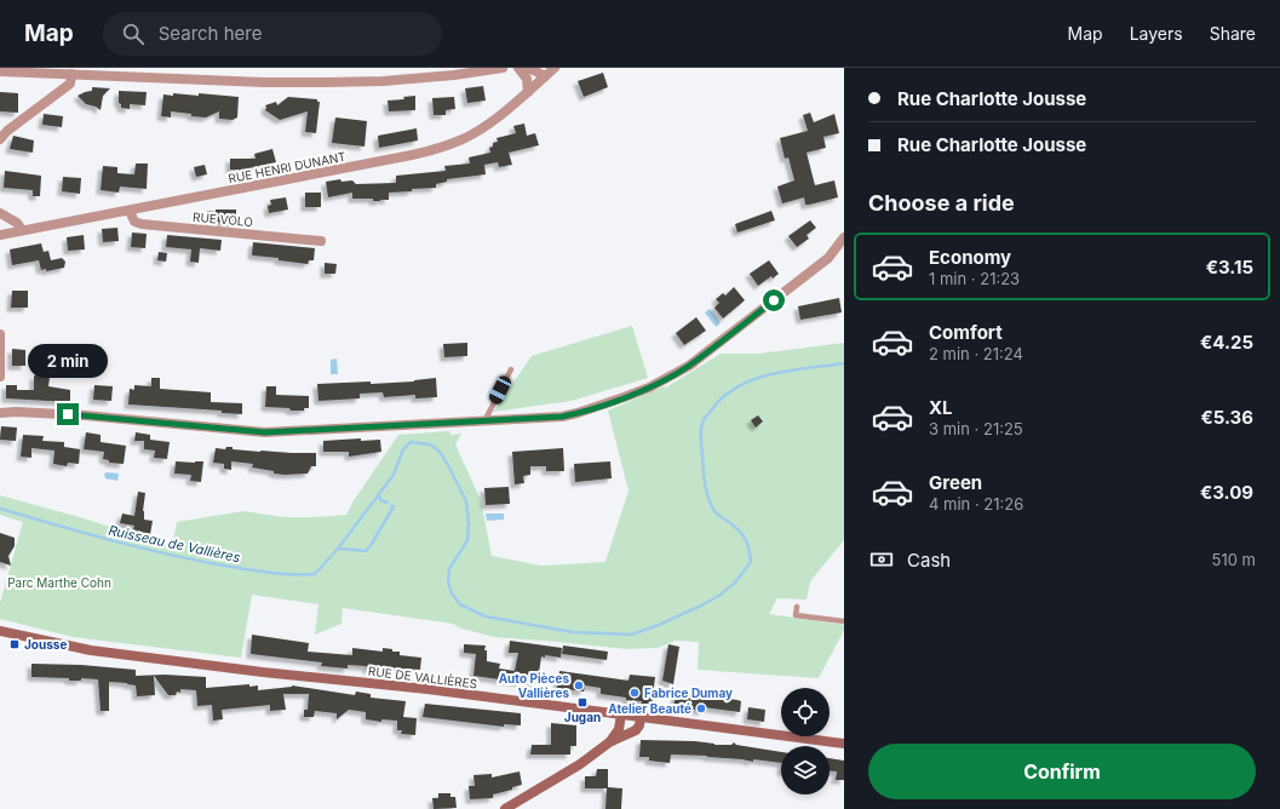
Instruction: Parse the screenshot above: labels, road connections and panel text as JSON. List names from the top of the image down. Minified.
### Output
{"streets":{"main road":["RUE DE VALLIÈRES"],"street":["RUE HENRI DUNANT","RUE VOLO"]},"crossings":[["RUE HENRI DUNANT","RUE VOLO"]],"water":["Ruisseau de Vallières"],"parks":["Parc Marthe Cohn"],"places":{"transit":["Jousse","Jugan"],"other":["Auto Pièces Vallières","Fabrice Dumay","Atelier Beauté"]},"page":{"header":"Map","search":"Search here","nav":["Map","Layers","Share"],"banner":["Rue Charlotte Jousse","Rue Charlotte Jousse"],"heading":"Choose a ride","list":[{"name":"Economy","note":"1 min · 21:23","value":"€3.15"},{"name":"Comfort","note":"2 min · 21:24","value":"€4.25"},{"name":"XL","note":"3 min · 21:25","value":"€5.36"},{"name":"Green","note":"4 min · 21:26","value":"€3.09"}],"bubble":"2 min","pay":["Cash","510 m"],"buttons":"Confirm"}}
